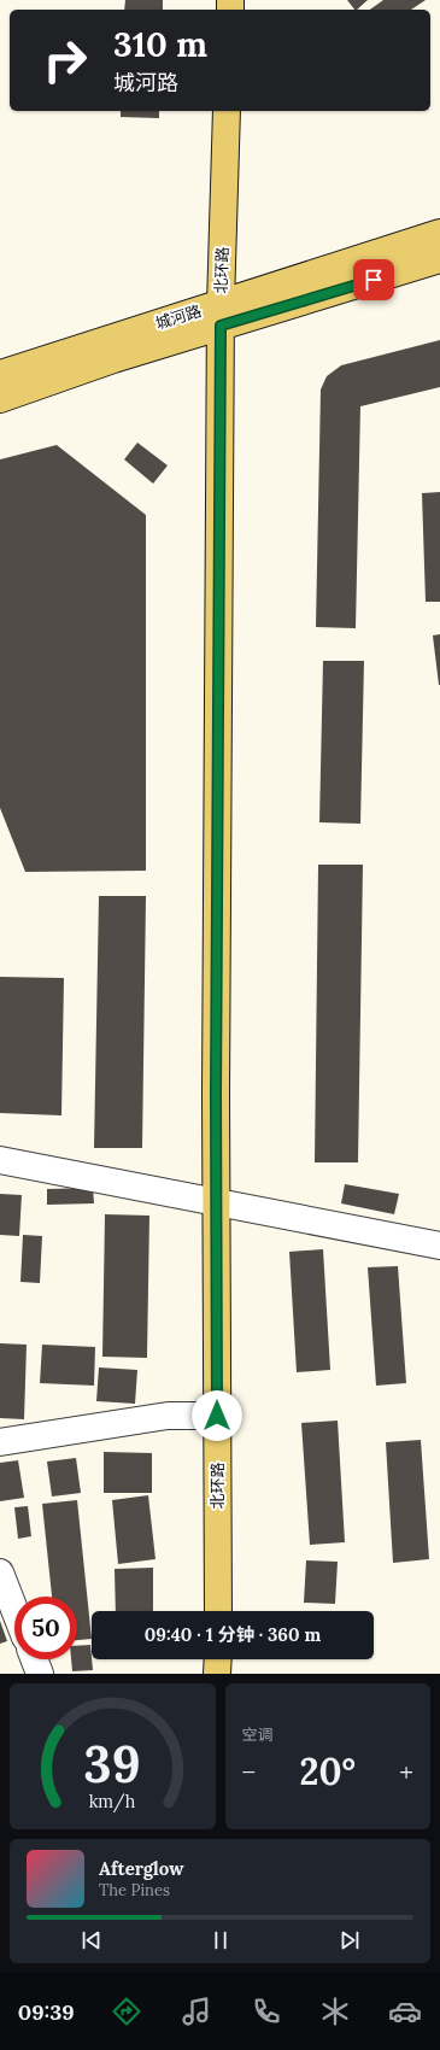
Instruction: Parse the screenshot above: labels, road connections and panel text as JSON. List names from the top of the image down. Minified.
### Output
{"streets":{"main road":["北环路","城河路"]},"crossings":[["北环路","城河路"]],"page":{"turn":["310 m","城河路"],"limit":"50","trip":"09:40 · 1 分钟 · 360 m","tile":"空调","heat":["−","20°","+"],"song":["Afterglow","The Pines"],"tabs":"09:39","gauge":["39","km/h"]}}
